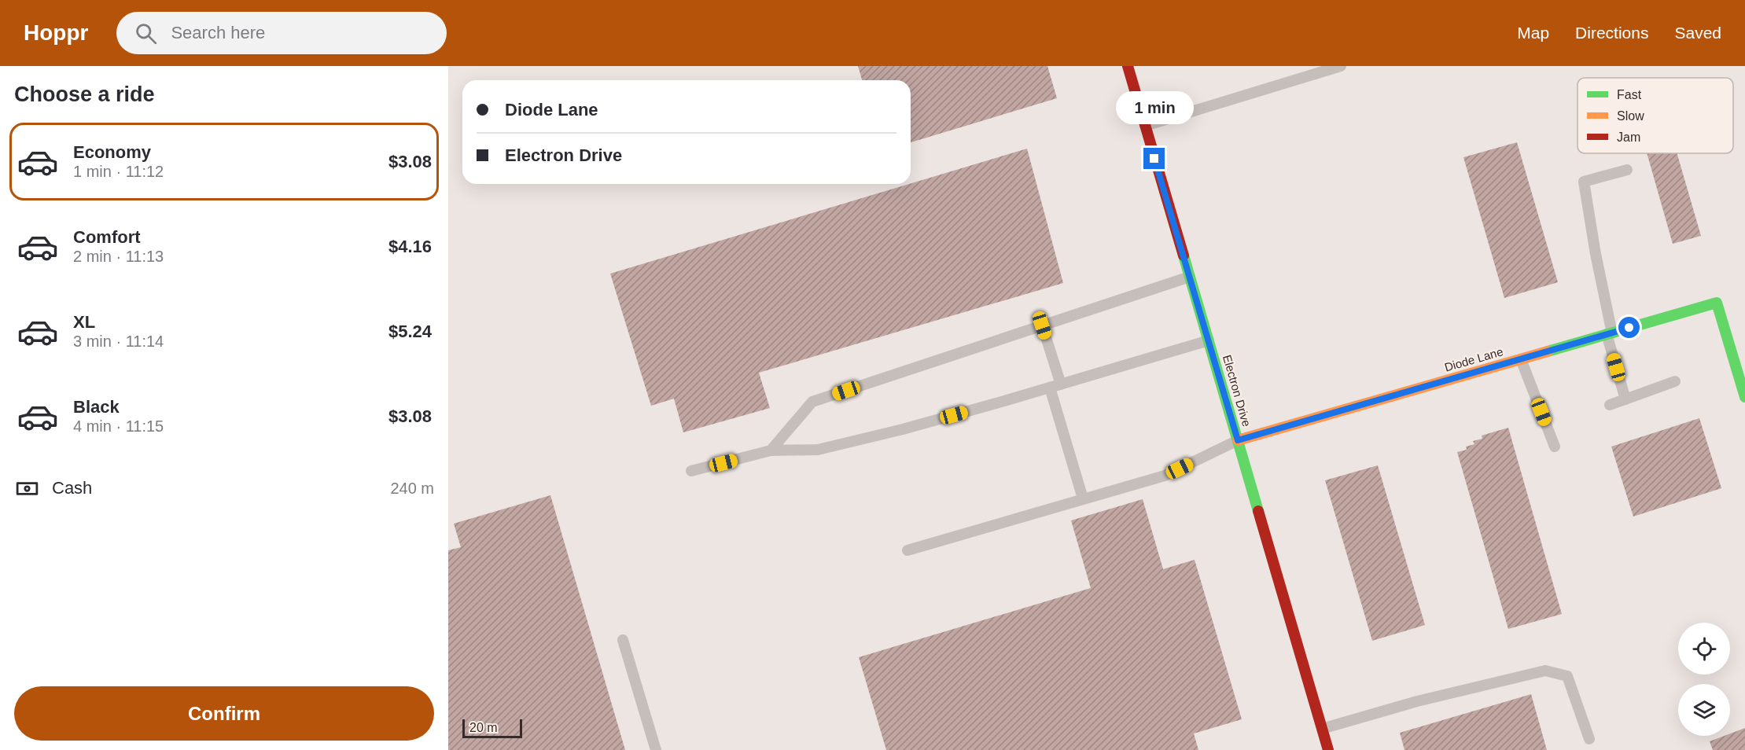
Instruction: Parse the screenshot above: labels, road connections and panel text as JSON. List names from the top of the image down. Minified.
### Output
{"streets":{"street":["Diode Lane","Electron Drive"]},"crossings":[["Diode Lane","Electron Drive"]],"legend":["Fast","Slow","Jam"],"scale_bar":"20 m","page":{"header":"Hoppr","search":"Search here","nav":["Map","Directions","Saved"],"heading":"Choose a ride","banner":["Diode Lane","Electron Drive"],"bubble":"1 min","list":[{"name":"Economy","note":"1 min · 11:12","value":"$3.08"},{"name":"Comfort","note":"2 min · 11:13","value":"$4.16"},{"name":"XL","note":"3 min · 11:14","value":"$5.24"},{"name":"Black","note":"4 min · 11:15","value":"$3.08"}],"pay":["Cash","240 m"],"buttons":"Confirm","scale":"20 m"}}
